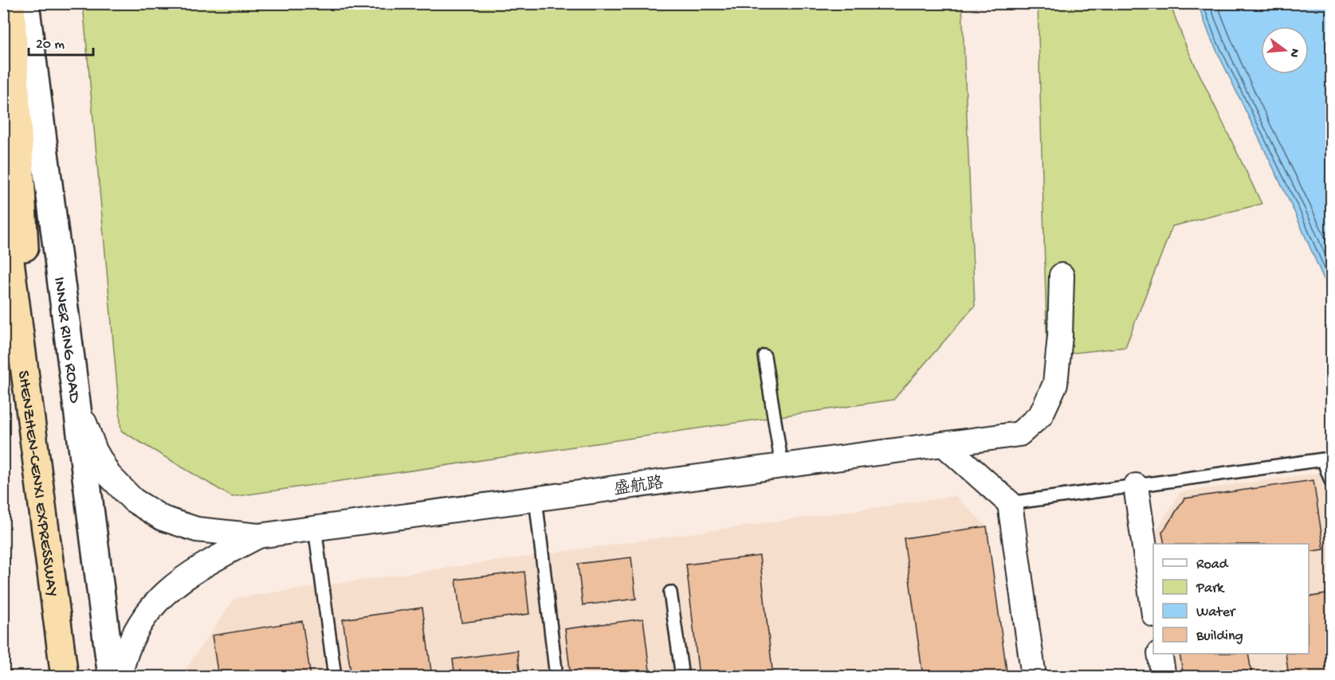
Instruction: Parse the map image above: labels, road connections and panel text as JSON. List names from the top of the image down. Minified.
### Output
{"streets":{"highway":["SHENZHEN-CENXI EXPRESSWAY"],"main road":["INNER RING ROAD"],"street":["盛航路"]},"legend":["Road","Park","Water","Building"],"scale_bar":"20 m","north":"right"}
